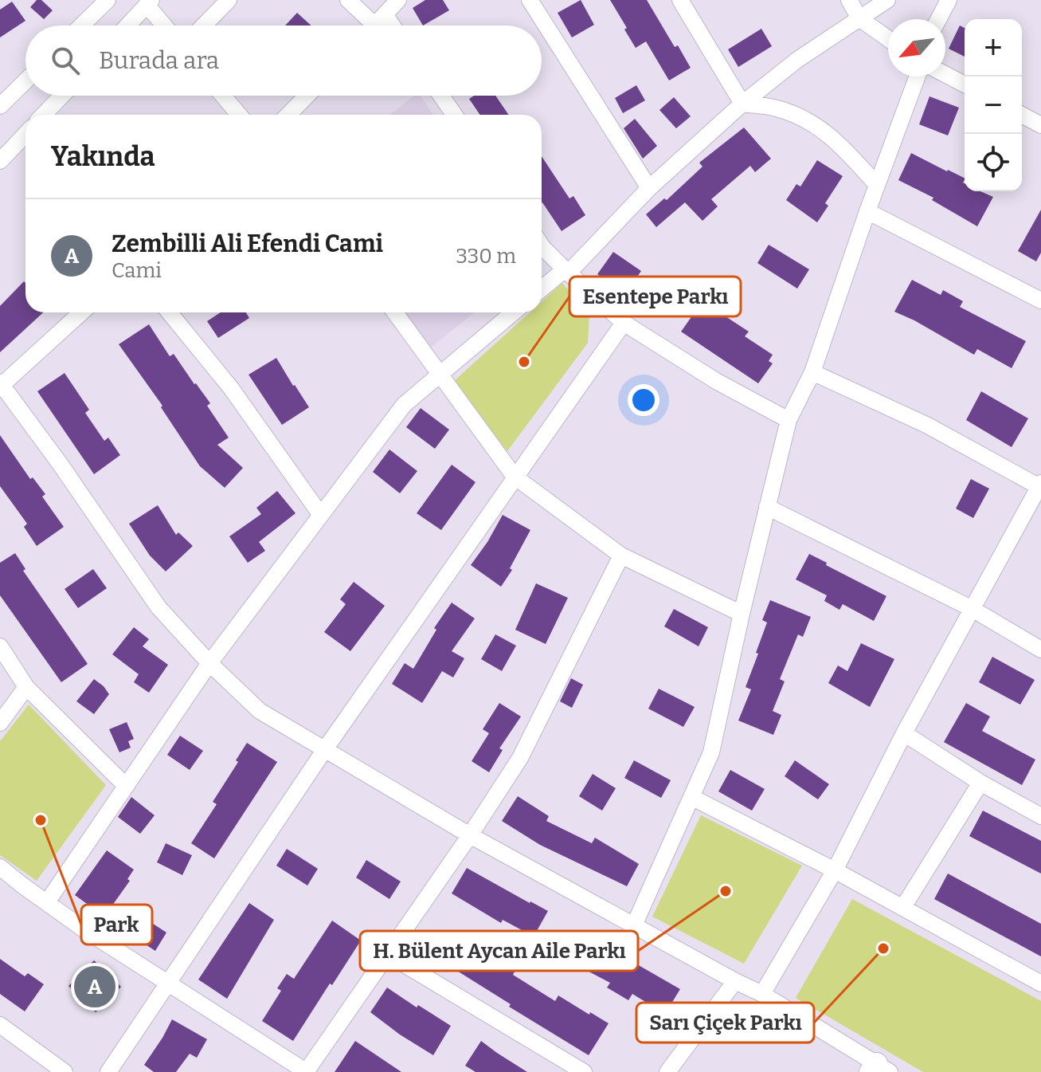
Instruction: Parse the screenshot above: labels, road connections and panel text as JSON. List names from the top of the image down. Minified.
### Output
{"places":["Esentepe Parkı","Park","H. Bülent Aycan Aile Parkı","Sarı Çiçek Parkı"],"north":"bottom left","page":{"map_buttons":["+","−"],"search":"Burada ara","heading":"Yakında","list":[{"mark":"A","name":"Zembilli Ali Efendi Cami","note":"Cami","value":"330 m"}],"pins":"A"}}
